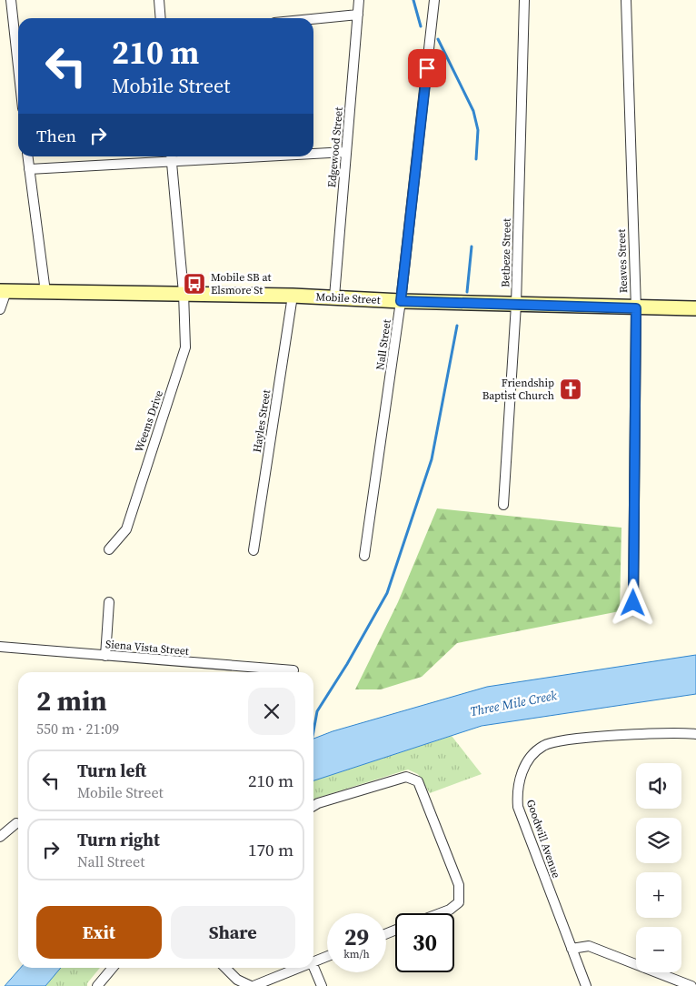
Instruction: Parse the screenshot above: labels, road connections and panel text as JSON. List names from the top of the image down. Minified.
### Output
{"streets":{"street":["Edgewood Street","Betbeze Street","Reaves Street","Mobile Street","Nall Street","Weems Drive","Hayles Street","Siena Vista Street","Goodwill Avenue"]},"crossings":[["Edgewood Street","Mobile Street"],["Betbeze Street","Mobile Street"],["Reaves Street","Mobile Street"],["Mobile Street","Nall Street"],["Mobile Street","Weems Drive"],["Mobile Street","Hayles Street"]],"water":["Three Mile Creek"],"places":{"bus stop":["Mobile SB at Elsmore St"],"church":["Friendship Baptist Church"]},"page":{"turn":["210 m","Mobile Street"],"then":"Then","heading":["2 min","550 m · 21:09"],"list":[{"name":"Turn left","note":"Mobile Street","value":"210 m"},{"name":"Turn right","note":"Nall Street","value":"170 m"}],"map_buttons":["+","−"],"buttons":["Exit","Share"],"speed":"29 km/h","limit":"30"}}
